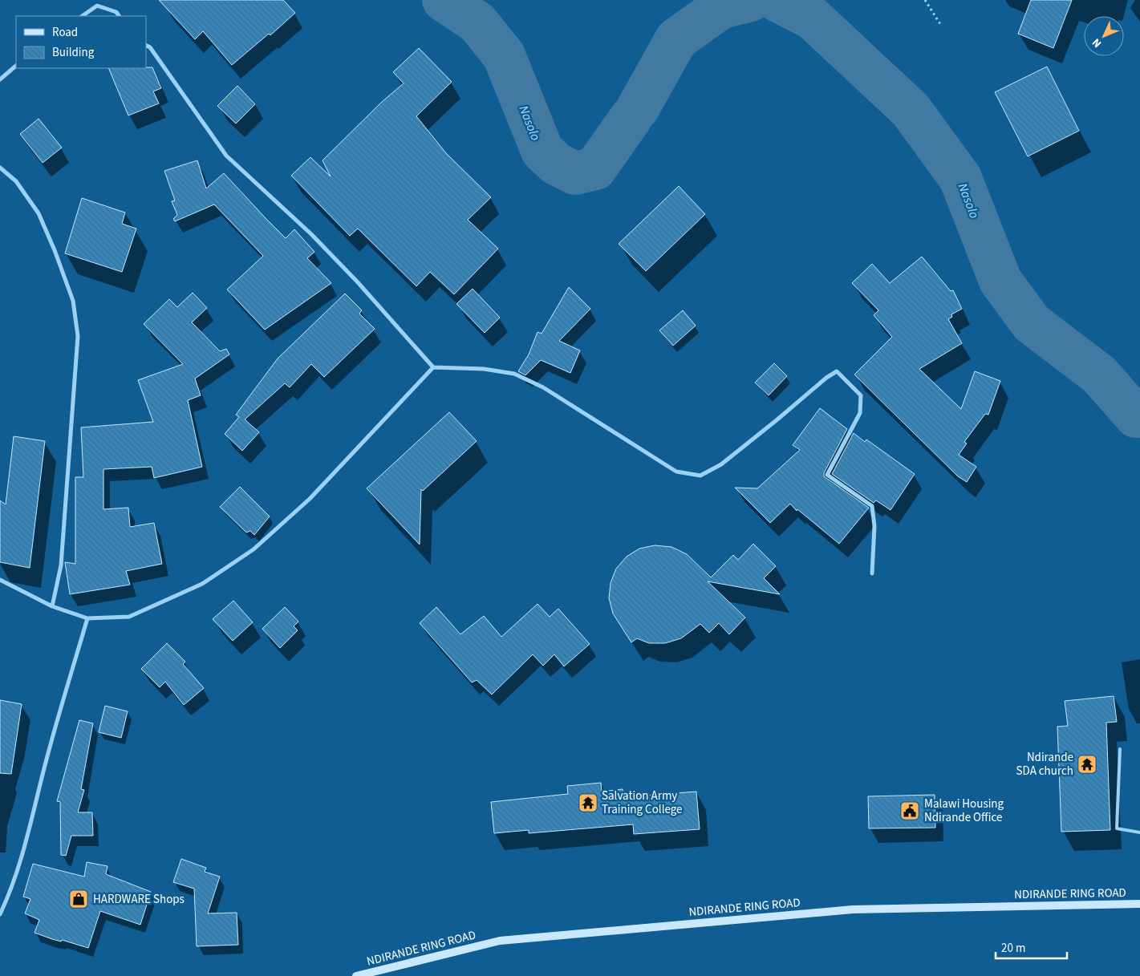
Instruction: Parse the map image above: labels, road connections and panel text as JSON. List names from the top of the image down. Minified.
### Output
{"streets":{"street":["NDIRANDE RING ROAD"]},"water":["Nasolo"],"places":{"temple":["Ndirande SDA church","Salvation Army Training College"],"public building":["Malawi Housing Ndirande Office"],"shop":["HARDWARE Shops"]},"legend":["Road","Building"],"scale_bar":"20 m","north":"bottom left"}
